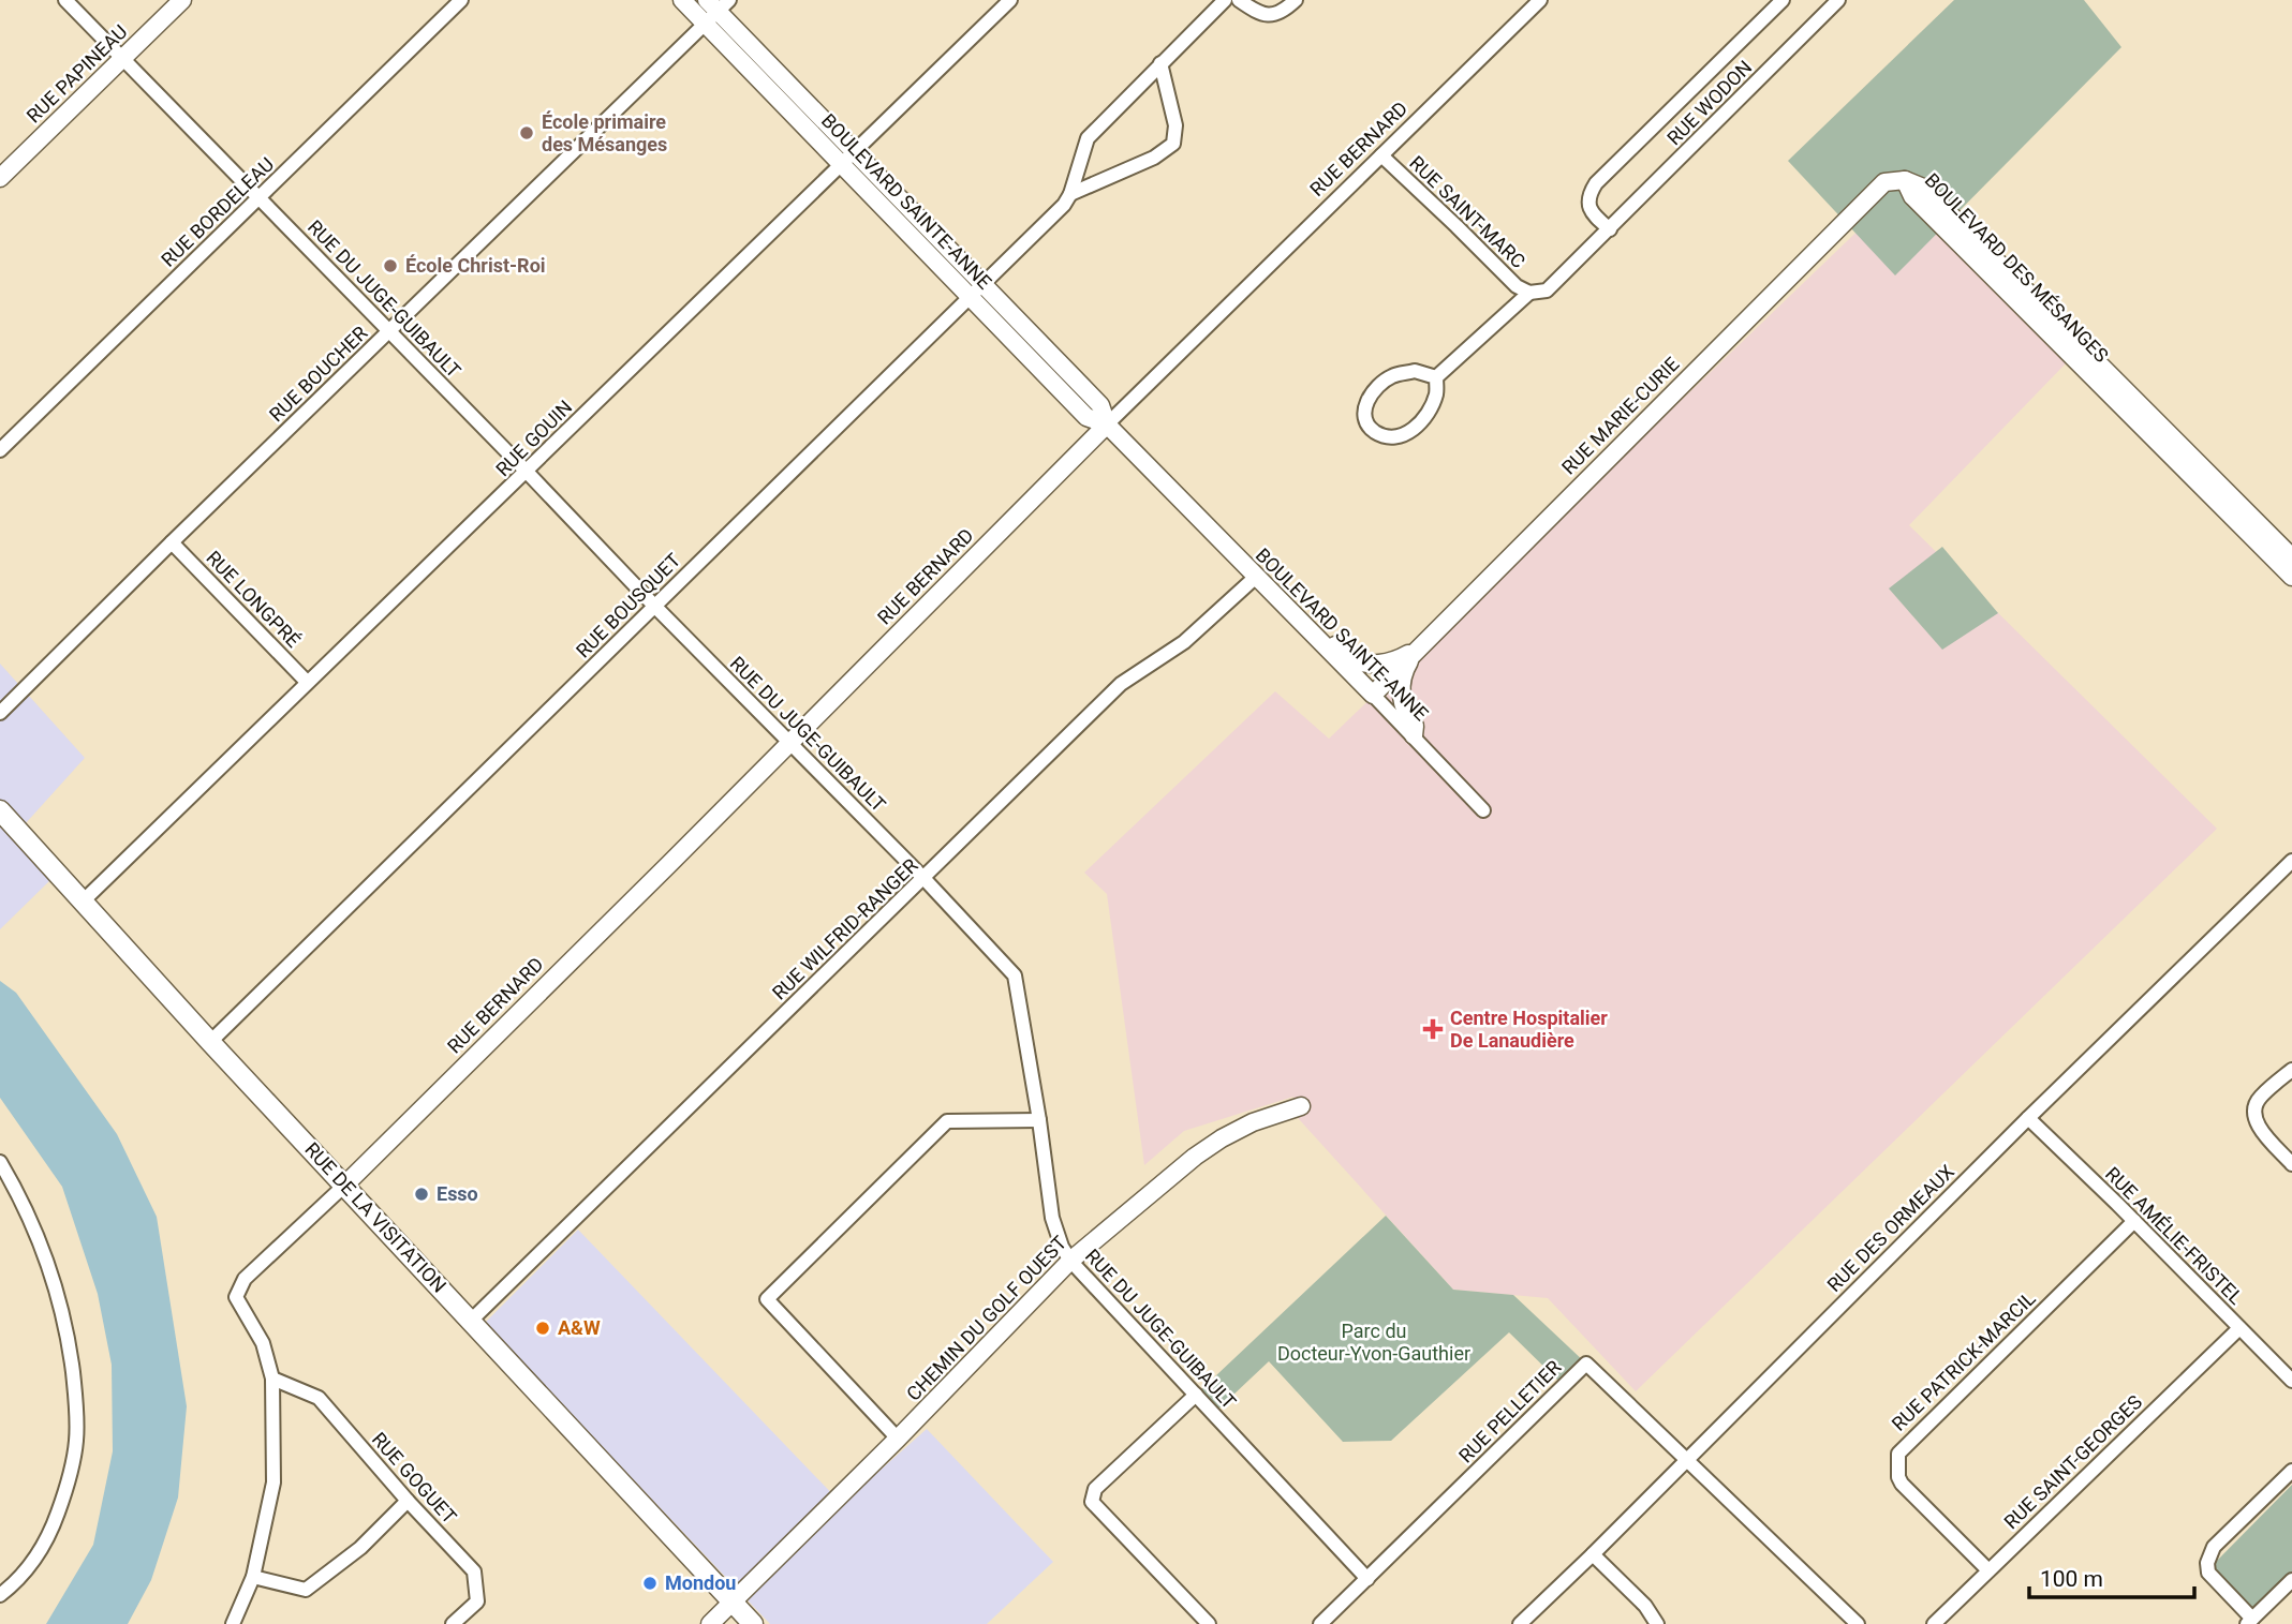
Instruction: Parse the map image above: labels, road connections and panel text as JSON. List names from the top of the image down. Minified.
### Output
{"streets":{"main road":["RUE DE LA VISITATION"],"street":["RUE PAPINEAU","RUE WODON","RUE BERNARD","BOULEVARD SAINTE-ANNE","RUE BORDELEAU","RUE SAINT-MARC","BOULEVARD DES MÉSANGES","RUE DU JUGE-GUIBAULT","RUE BOUCHER","RUE MARIE-CURIE","RUE GOUIN","RUE LONGPRÉ","RUE BOUSQUET","RUE WILFRID-RANGER","RUE DES ORMEAUX","RUE AMÉLIE-FRISTEL","CHEMIN DU GOLF OUEST","RUE PATRICK-MARCIL","RUE PELLETIER","RUE SAINT-GEORGES","RUE GOGUET"]},"crossings":[["RUE PAPINEAU","RUE DU JUGE-GUIBAULT"],["RUE WODON","RUE SAINT-MARC"],["RUE BERNARD","BOULEVARD SAINTE-ANNE"],["RUE BERNARD","RUE SAINT-MARC"],["RUE BERNARD","RUE DU JUGE-GUIBAULT"],["RUE BERNARD","RUE DE LA VISITATION"],["BOULEVARD SAINTE-ANNE","RUE BOUCHER"],["BOULEVARD SAINTE-ANNE","RUE MARIE-CURIE"],["BOULEVARD SAINTE-ANNE","RUE GOUIN"],["BOULEVARD SAINTE-ANNE","RUE BOUSQUET"],["BOULEVARD SAINTE-ANNE","RUE WILFRID-RANGER"],["RUE BORDELEAU","RUE DU JUGE-GUIBAULT"],["BOULEVARD DES MÉSANGES","RUE MARIE-CURIE"],["RUE DU JUGE-GUIBAULT","RUE BOUCHER"],["RUE DU JUGE-GUIBAULT","RUE GOUIN"],["RUE DU JUGE-GUIBAULT","RUE BOUSQUET"],["RUE DU JUGE-GUIBAULT","RUE WILFRID-RANGER"],["RUE DU JUGE-GUIBAULT","CHEMIN DU GOLF OUEST"],["RUE DU JUGE-GUIBAULT","RUE PELLETIER"],["RUE BOUCHER","RUE LONGPRÉ"],["RUE GOUIN","RUE LONGPRÉ"],["RUE GOUIN","RUE DE LA VISITATION"],["RUE BOUSQUET","RUE DE LA VISITATION"],["RUE WILFRID-RANGER","RUE DE LA VISITATION"],["RUE DE LA VISITATION","CHEMIN DU GOLF OUEST"],["RUE DES ORMEAUX","RUE AMÉLIE-FRISTEL"],["RUE DES ORMEAUX","RUE PELLETIER"],["RUE AMÉLIE-FRISTEL","RUE PATRICK-MARCIL"],["RUE AMÉLIE-FRISTEL","RUE SAINT-GEORGES"],["RUE PATRICK-MARCIL","RUE SAINT-GEORGES"]],"parks":["Parc du Docteur-Yvon-Gauthier"],"places":{"other":["École primaire des Mésanges","École Christ-Roi","Esso","A&W","Mondou"],"health":["Centre Hospitalier De Lanaudière"]},"scale_bar":"100 m"}
